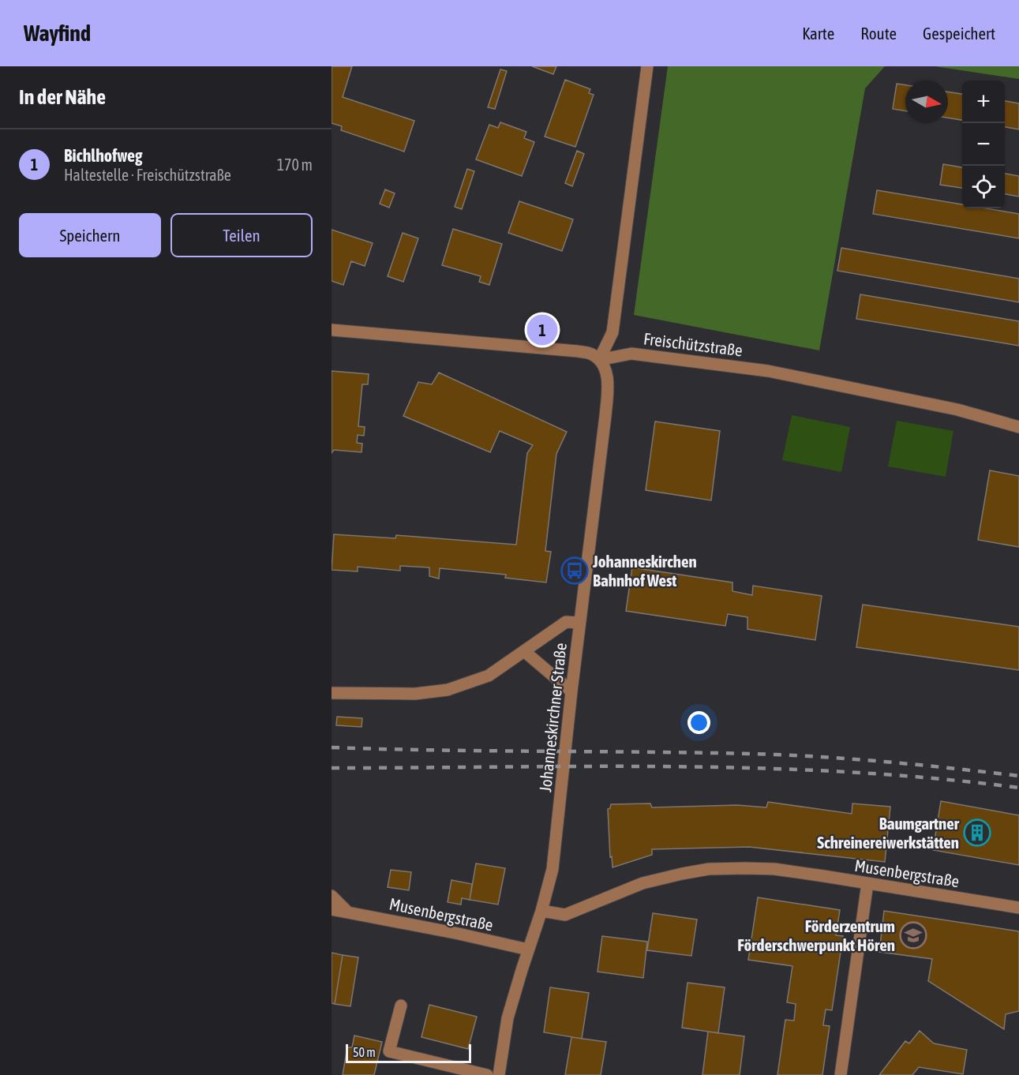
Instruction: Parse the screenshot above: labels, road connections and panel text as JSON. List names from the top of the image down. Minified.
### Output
{"streets":{"street":["Freischützstraße","Johanneskirchner Straße","Musenbergstraße"]},"crossings":[["Freischützstraße","Johanneskirchner Straße"],["Johanneskirchner Straße","Musenbergstraße"]],"places":{"bus stop":["Johanneskirchen Bahnhof West"],"building":["Baumgartner Schreinereiwerkstätten"],"school or university":["Förderzentrum Förderschwerpunkt Hören"]},"scale_bar":"50 m","north":"right","page":{"header":"Wayfind","nav":["Karte","Route","Gespeichert"],"heading":"In der Nähe","map_buttons":["+","−"],"list":[{"mark":"1","name":"Bichlhofweg","note":"Haltestelle · Freischützstraße","value":"170 m"}],"buttons":["Speichern","Teilen"],"pins":"1","scale":"50 m"}}
